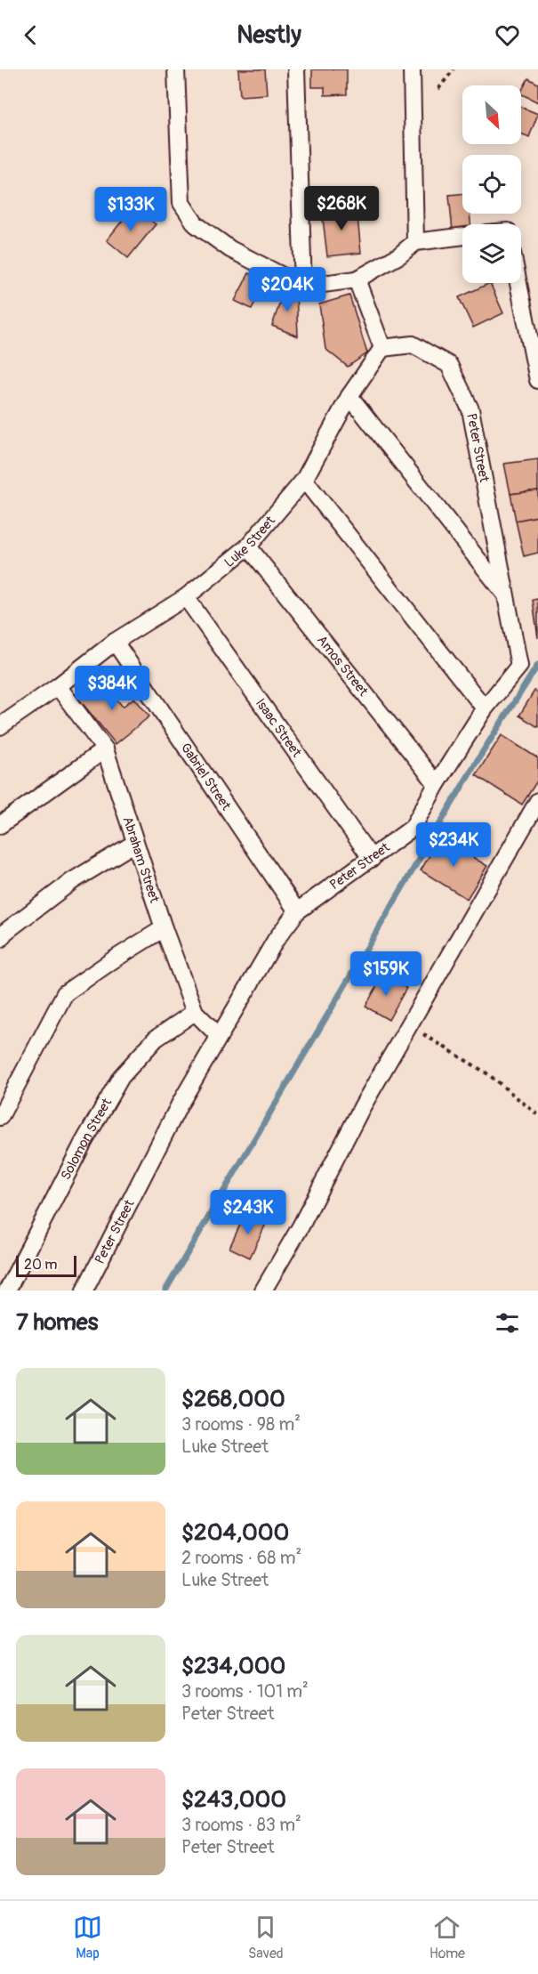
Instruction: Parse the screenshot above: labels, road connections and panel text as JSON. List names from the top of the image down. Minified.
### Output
{"streets":{"street":["Peter Street","Luke Street","Amos Street","Isaac Street","Gabriel Street","Abraham Street","Solomon Street"]},"crossings":[["Peter Street","Luke Street"],["Peter Street","Amos Street"],["Peter Street","Isaac Street"],["Peter Street","Gabriel Street"],["Peter Street","Abraham Street"],["Luke Street","Amos Street"],["Luke Street","Isaac Street"],["Luke Street","Gabriel Street"],["Luke Street","Abraham Street"],["Abraham Street","Solomon Street"]],"scale_bar":"20 m","north":"bottom right","page":{"header":"Nestly","price":["$268K","$133K","$204K","$384K","$234K","$159K","$243K"],"scale":"20 m","heading":"7 homes","list":[{"name":"$268,000","note":"3 rooms · 98 m² · Luke Street"},{"name":"$204,000","note":"2 rooms · 68 m² · Luke Street"},{"name":"$234,000","note":"3 rooms · 101 m² · Peter Street"},{"name":"$243,000","note":"3 rooms · 83 m² · Peter Street"}],"tabs":["Map","Saved","Home"]}}
